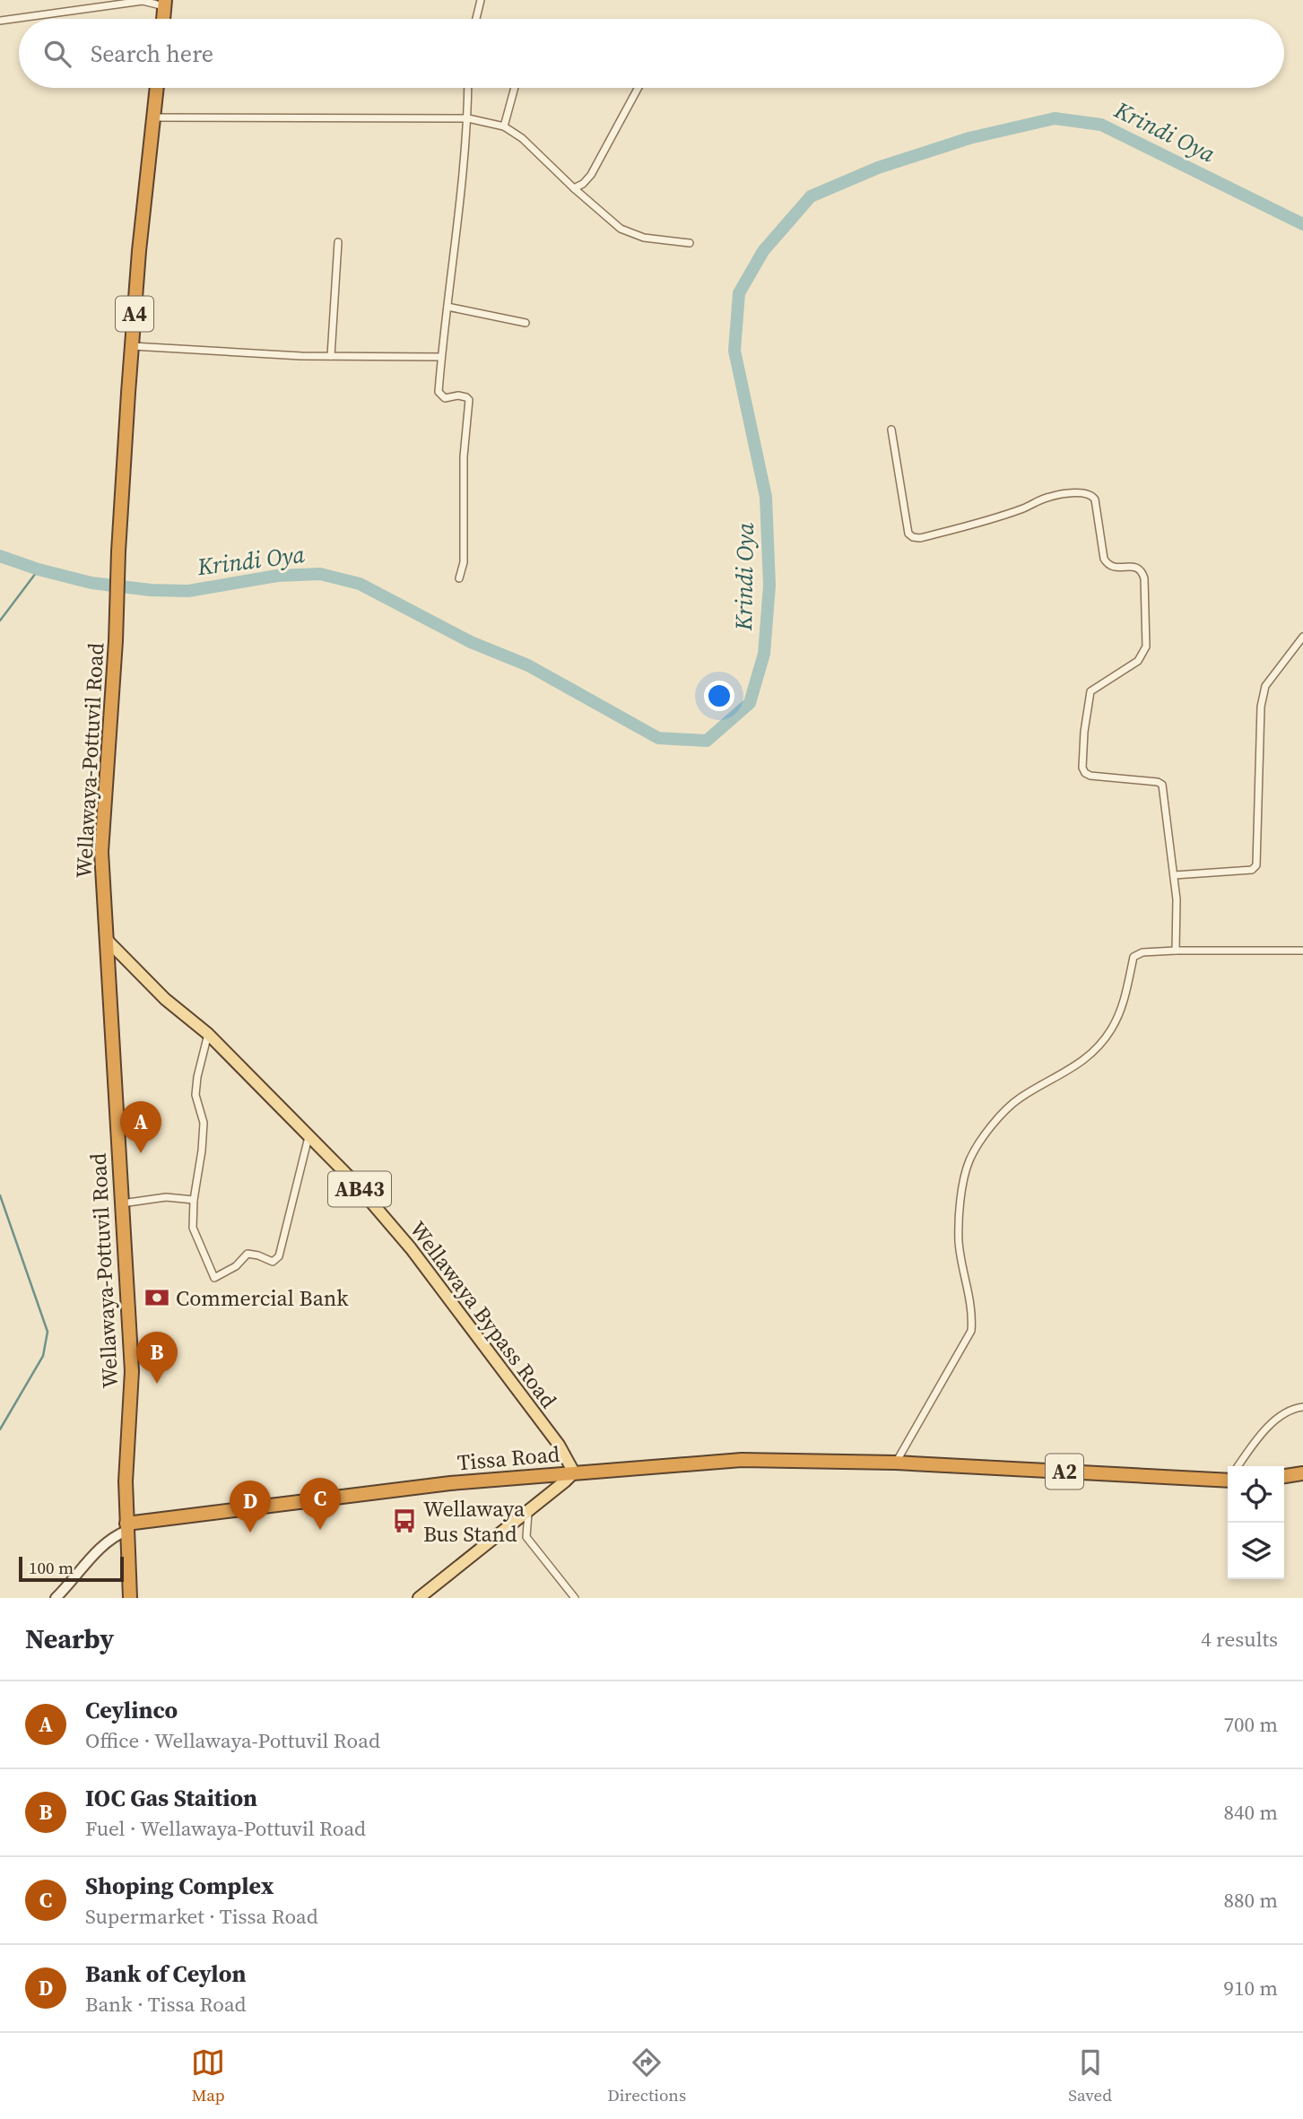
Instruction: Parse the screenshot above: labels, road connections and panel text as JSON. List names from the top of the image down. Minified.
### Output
{"streets":{"highway":["A4","Wellawaya-Pottuvil Road","Tissa Road","A2"],"main road":["AB43","Wellawaya Bypass Road"]},"crossings":[["Wellawaya-Pottuvil Road","Wellawaya Bypass Road"],["Wellawaya-Pottuvil Road","Tissa Road"],["Wellawaya Bypass Road","Tissa Road"],["Tissa Road","A2"]],"water":["Krindi Oya"],"places":{"bank":["Commercial Bank"],"bus stop":["Wellawaya Bus Stand"]},"scale_bar":"100 m","page":{"search":"Search here","pins":["A","B","C","D"],"scale":"100 m","heading":["Nearby","4 results"],"list":[{"mark":"A","name":"Ceylinco","note":"Office · Wellawaya-Pottuvil Road","value":"700 m"},{"mark":"B","name":"IOC Gas Staition","note":"Fuel · Wellawaya-Pottuvil Road","value":"840 m"},{"mark":"C","name":"Shoping Complex","note":"Supermarket · Tissa Road","value":"880 m"},{"mark":"D","name":"Bank of Ceylon","note":"Bank · Tissa Road","value":"910 m"}],"nav":["Map","Directions","Saved"]}}
